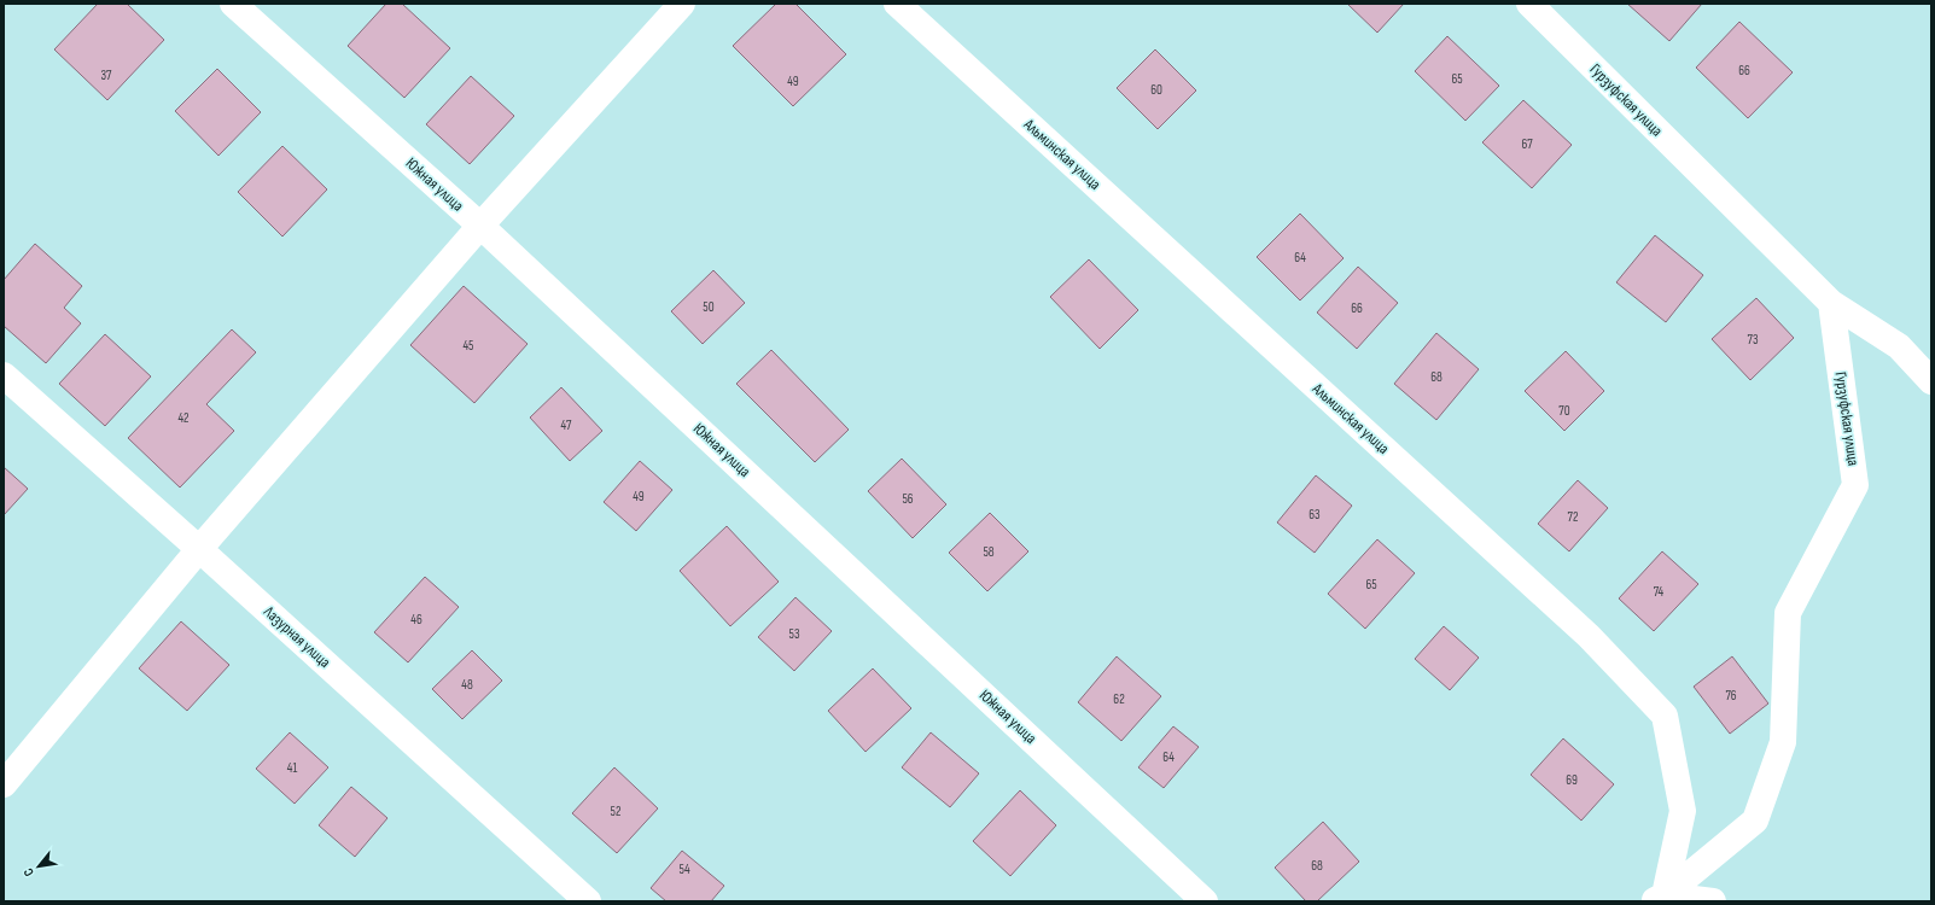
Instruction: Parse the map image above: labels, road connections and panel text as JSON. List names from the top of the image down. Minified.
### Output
{"streets":{"street":["Гурзуфская улица","Альминская улица","Южная улица","Лазурная улица"]},"crossings":[["Гурзуфская улица","Альминская улица"]],"house_numbers":["66","37","65","49","60","67","64","50","66","73","45","68","70","42","47","49","56","63","72","58","65","74","46","53","48","76","62","64","41","69","52","68","54"],"north":"bottom left"}
